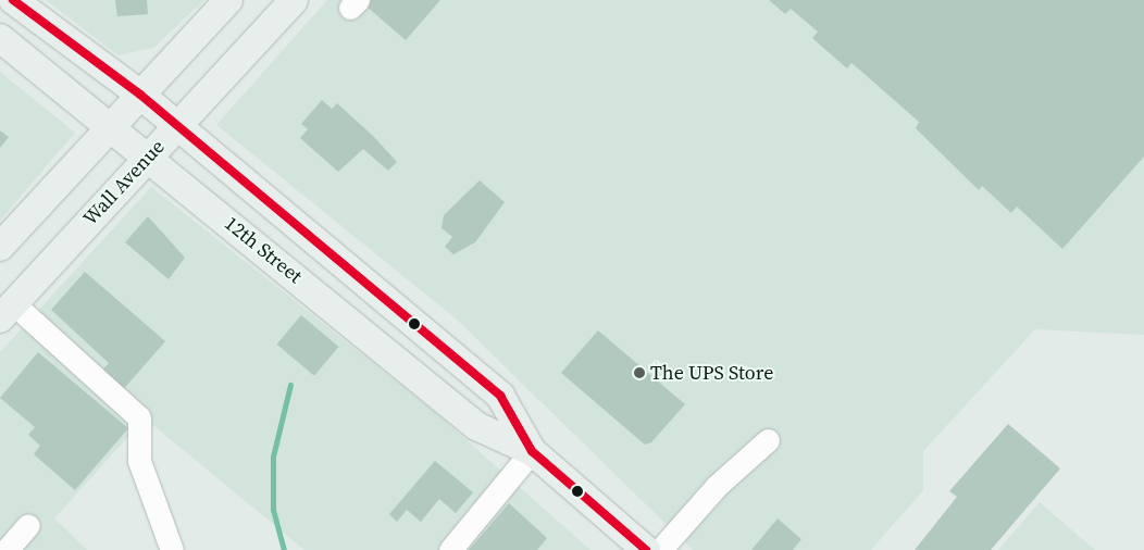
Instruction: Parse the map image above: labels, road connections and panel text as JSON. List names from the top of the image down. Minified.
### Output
{"streets":{"main road":["Wall Avenue","12th Street"]},"crossings":[["Wall Avenue","12th Street"]],"places":["The UPS Store"]}
